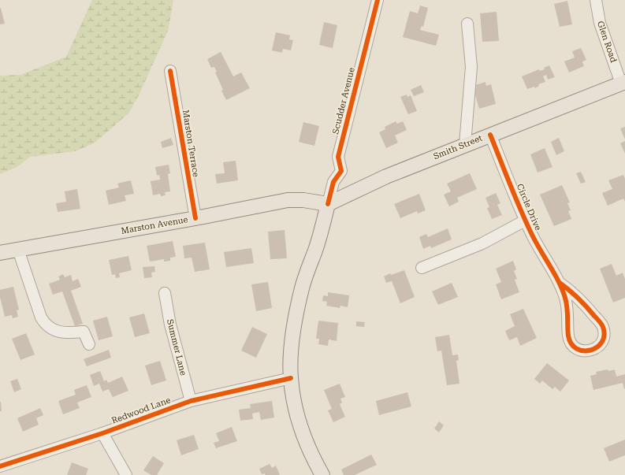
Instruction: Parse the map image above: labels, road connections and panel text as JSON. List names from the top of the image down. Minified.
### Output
{"streets":{"main road":["Scudder Avenue","Smith Street","Marston Avenue"],"street":["Glen Road","Marston Terrace","Circle Drive","Summer Lane","Redwood Lane"]},"crossings":[["Glen Road","Smith Street"],["Scudder Avenue","Smith Street"],["Scudder Avenue","Marston Avenue"],["Scudder Avenue","Redwood Lane"],["Marston Terrace","Marston Avenue"],["Smith Street","Circle Drive"],["Smith Street","Marston Avenue"],["Summer Lane","Redwood Lane"]]}
